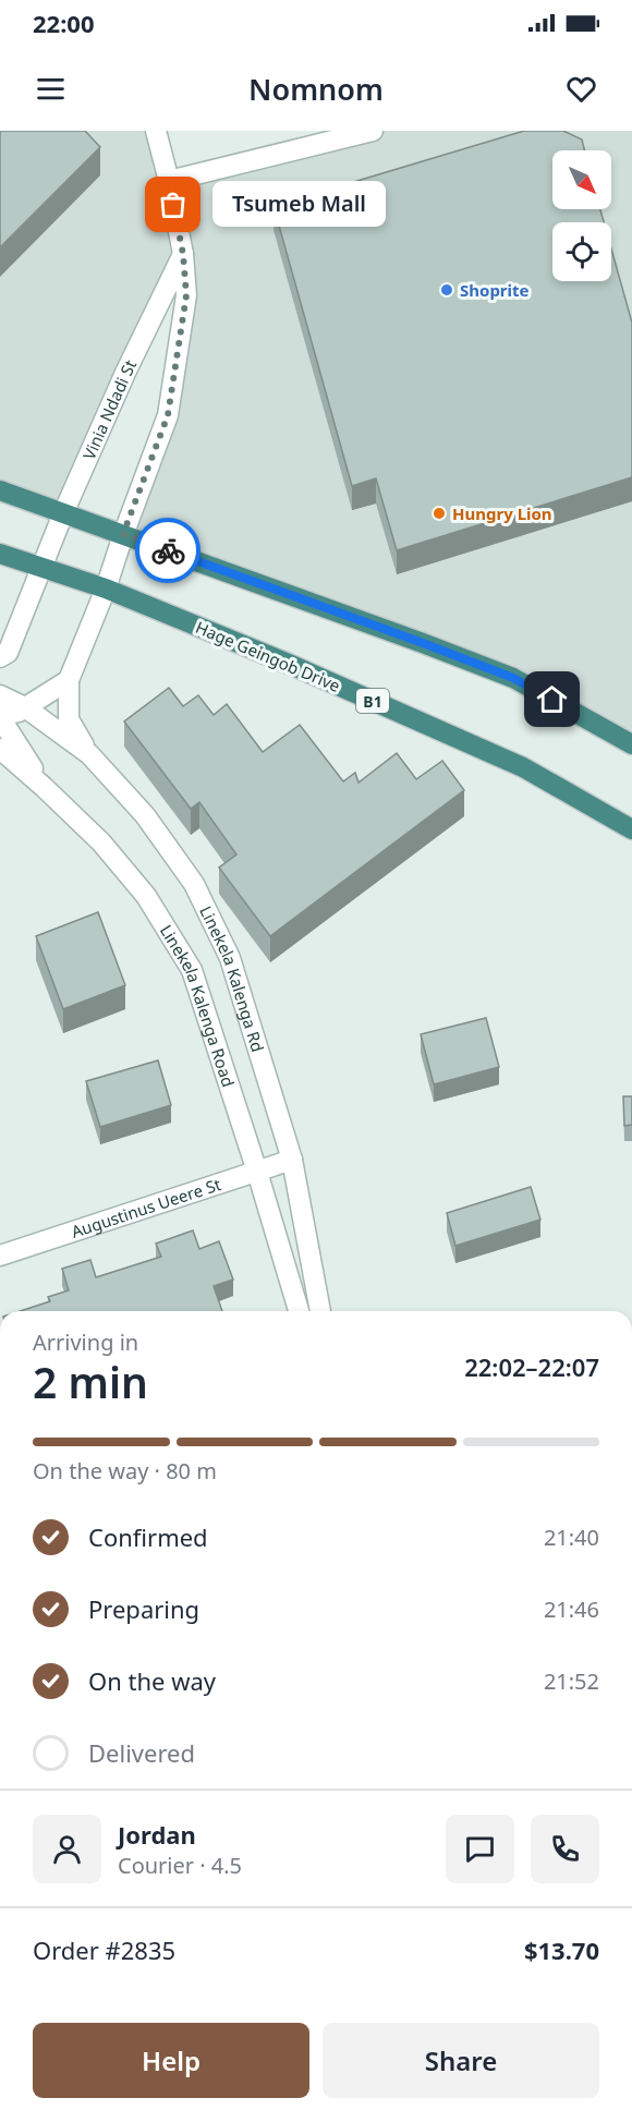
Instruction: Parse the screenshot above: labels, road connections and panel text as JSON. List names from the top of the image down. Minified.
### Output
{"streets":{"highway":["Hage Geingob Drive","B1"],"street":["Vinia Ndadi St","Linekela Kalenga Rd","Linekela Kalenga Road","Augustinus Ueere St"]},"crossings":[["Vinia Ndadi St","Hage Geingob Drive"],["Linekela Kalenga Rd","Augustinus Ueere St"],["Linekela Kalenga Road","Augustinus Ueere St"]],"places":["Tsumeb Mall","Shoprite","Hungry Lion"],"north":"bottom right","page":{"status":"22:00","header":"Nomnom","bubble":"Tsumeb Mall","heading":["2 min","Arriving in","22:02–22:07"],"panel":["Jordan","Courier · 4.5","Order #2835","$13.70"],"bar":"On the way · 80 m","list":[["Confirmed","21:40"],["Preparing","21:46"],["On the way","21:52"],"Delivered"],"buttons":["Help","Share"]}}
